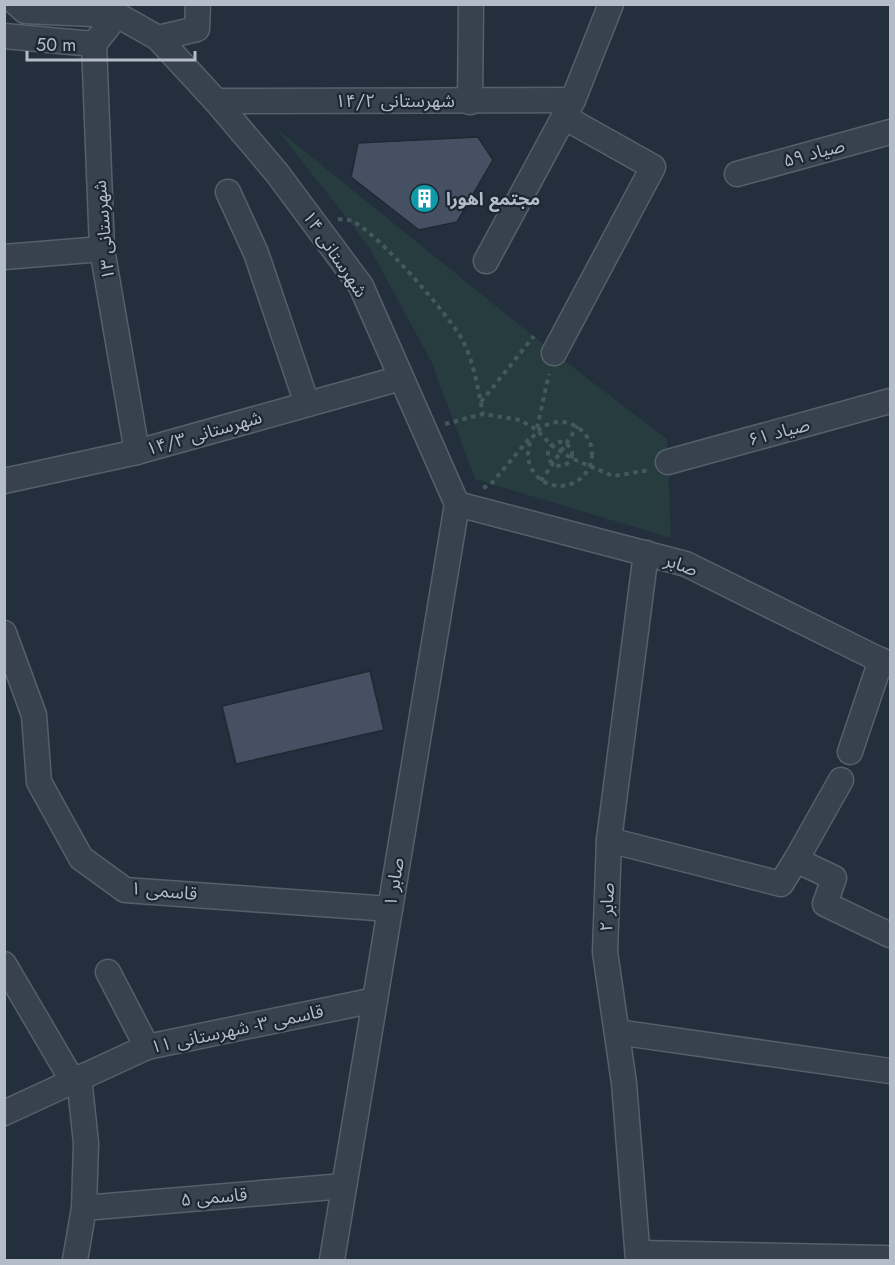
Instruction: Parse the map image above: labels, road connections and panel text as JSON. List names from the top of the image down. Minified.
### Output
{"streets":{"street":["شهرستانی ۱۴/۲","صیاد ۵۹","شهرستانی ۱۳","شهرستانی ۱۴","صیاد ۶۱","شهرستانی ۱۴/۳","صابر","صابر ۱","قاسمی ۱","صابر ۲","قاسمی ۳- شهرستانی ۱۱","قاسمی ۵"]},"crossings":[["شهرستانی ۱۴/۲","شهرستانی ۱۴"],["شهرستانی ۱۳","شهرستانی ۱۴/۳"],["شهرستانی ۱۴","شهرستانی ۱۴/۳"],["شهرستانی ۱۴","صابر"],["شهرستانی ۱۴","صابر ۱"],["صابر","صابر ۱"],["صابر","صابر ۲"],["صابر ۱","قاسمی ۱"],["صابر ۱","قاسمی ۳- شهرستانی ۱۱"],["صابر ۱","قاسمی ۵"]],"places":{"building":["مجتمع اهورا"]},"scale_bar":"50 m"}
